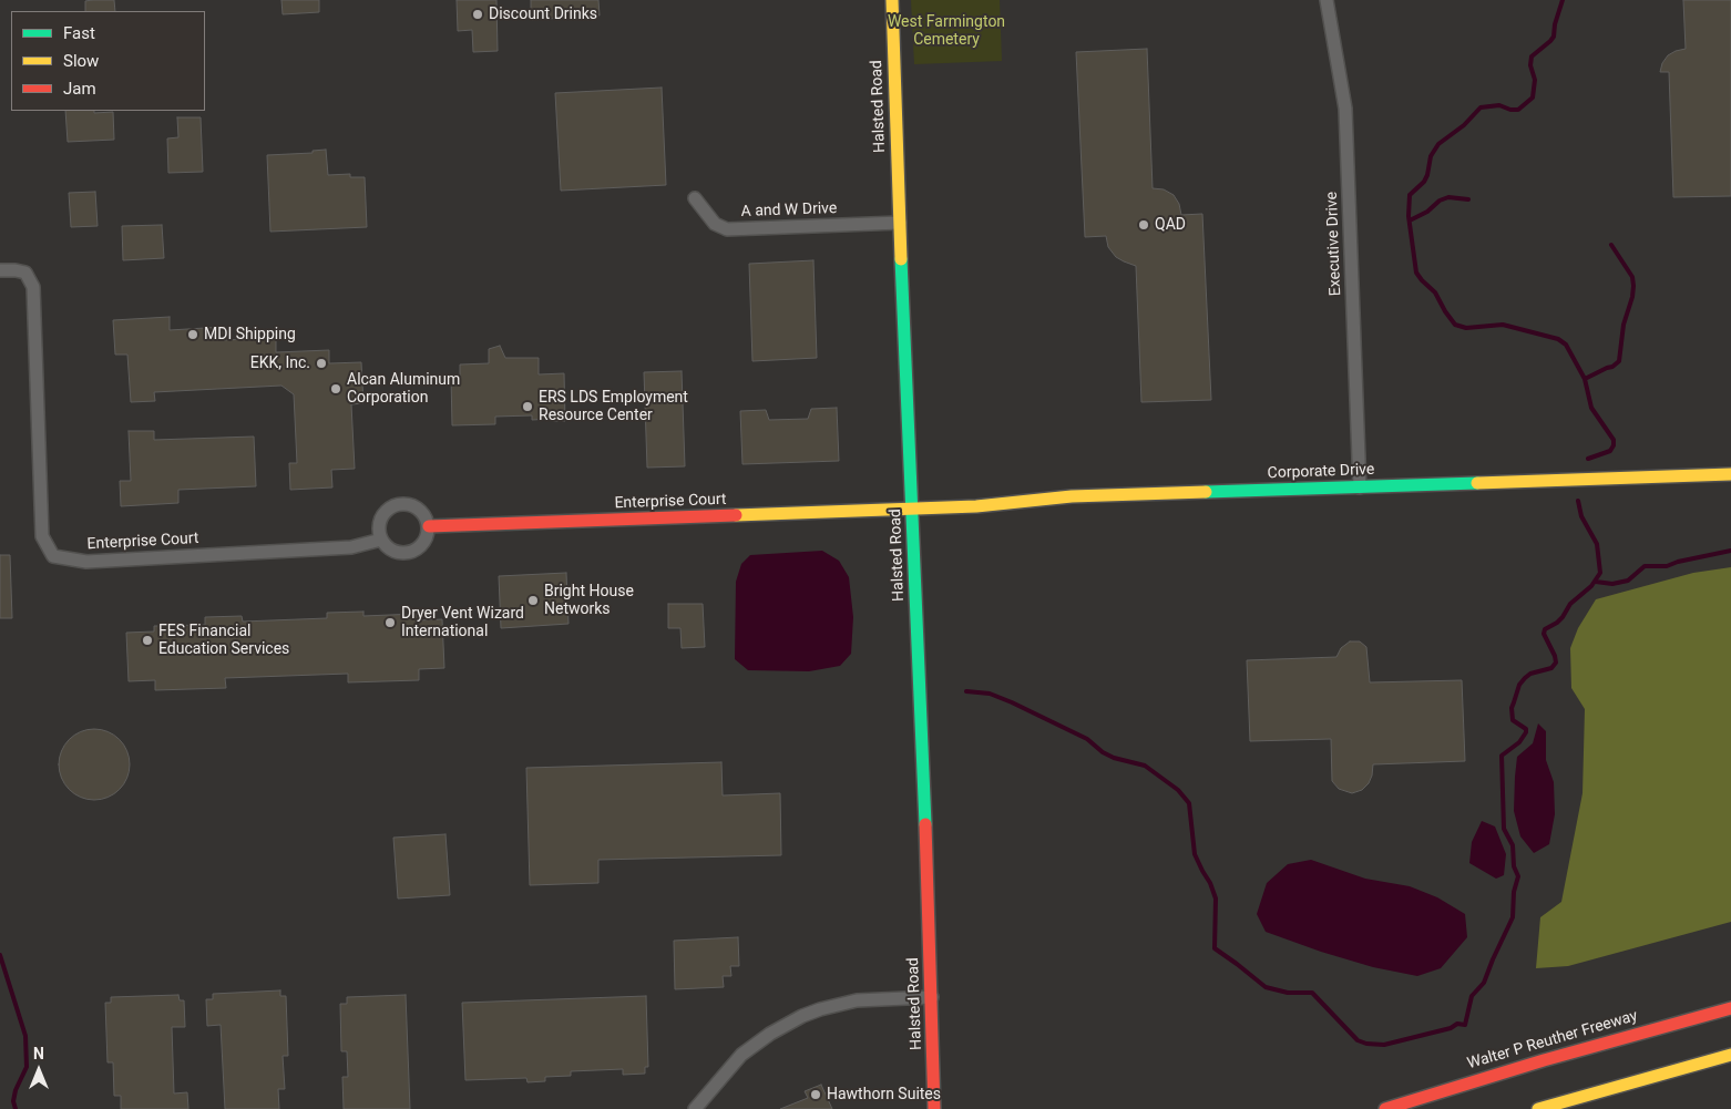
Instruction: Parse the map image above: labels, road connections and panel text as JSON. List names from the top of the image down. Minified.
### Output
{"streets":{"main road":["Halsted Road","Corporate Drive","Enterprise Court","Walter P Reuther Freeway"],"street":["A and W Drive","Executive Drive"]},"crossings":[["Halsted Road","A and W Drive"],["Halsted Road","Corporate Drive"],["Halsted Road","Enterprise Court"],["Executive Drive","Corporate Drive"],["Corporate Drive","Enterprise Court"]],"parks":["West Farmington Cemetery"],"places":["Discount Drinks","QAD","MDI Shipping","EKK, Inc.","Alcan Aluminum Corporation","ERS LDS Employment Resource Center","Bright House Networks","Dryer Vent Wizard International","FES Financial Education Services","Hawthorn Suites"],"legend":["Fast","Slow","Jam"],"north":"top"}
